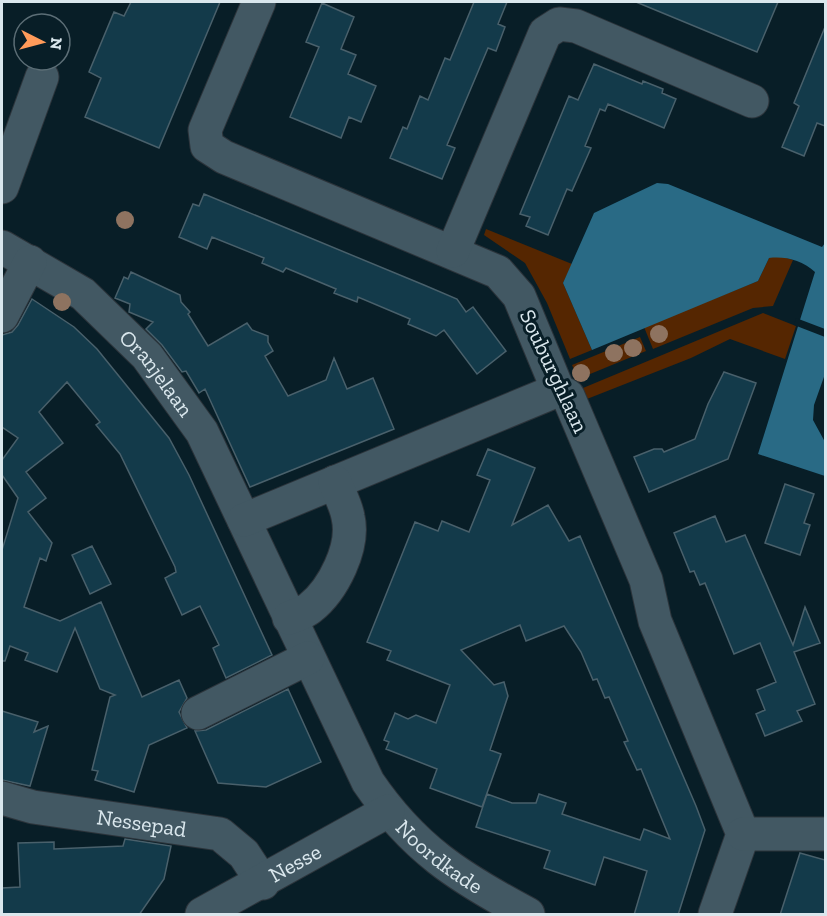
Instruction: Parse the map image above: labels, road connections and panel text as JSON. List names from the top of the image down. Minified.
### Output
{"streets":{"street":["Souburghlaan","Oranjelaan","Nessepad","Noordkade","Nesse"]},"crossings":[["Oranjelaan","Noordkade"],["Oranjelaan","Nesse"],["Nessepad","Nesse"],["Noordkade","Nesse"]],"north":"right"}
